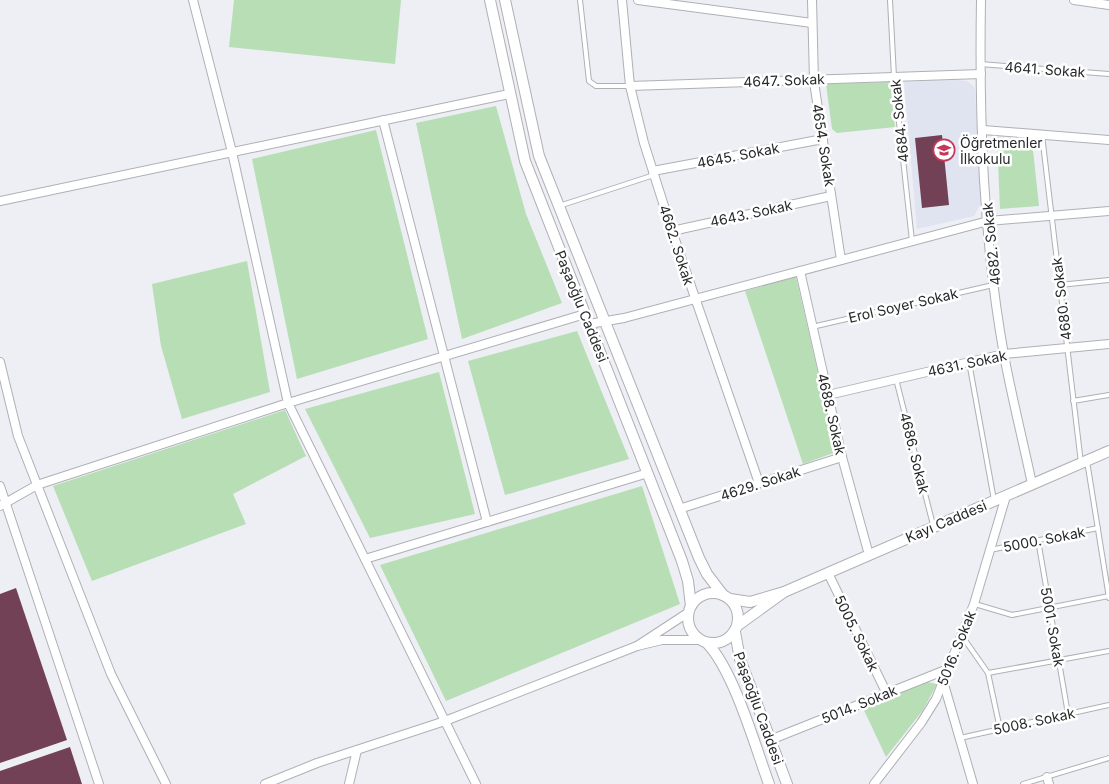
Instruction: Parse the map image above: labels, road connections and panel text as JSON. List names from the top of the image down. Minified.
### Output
{"streets":{"street":["4647. Sokak","4654. Sokak","4645. Sokak","4643. Sokak","4682. Sokak","4662. Sokak","Paşaoğlu Caddesi","4631. Sokak","4688. Sokak","4629. Sokak","Kayı Caddesi","5005. Sokak","5016. Sokak","5014. Sokak"],"lane":["4641. Sokak","4684. Sokak","4680. Sokak","Erol Soyer Sokak","4686. Sokak","5000. Sokak","5001. Sokak","5008. Sokak"]},"crossings":[["4641. Sokak","4682. Sokak"],["4647. Sokak","4684. Sokak"],["4647. Sokak","4654. Sokak"],["4647. Sokak","4682. Sokak"],["4647. Sokak","4662. Sokak"],["4654. Sokak","4645. Sokak"],["4654. Sokak","4643. Sokak"],["4645. Sokak","4662. Sokak"],["4645. Sokak","Paşaoğlu Caddesi"],["4643. Sokak","4662. Sokak"],["4682. Sokak","Erol Soyer Sokak"],["4682. Sokak","4631. Sokak"],["4682. Sokak","Kayı Caddesi"],["4662. Sokak","4629. Sokak"],["4680. Sokak","4631. Sokak"],["4680. Sokak","Kayı Caddesi"],["4680. Sokak","5000. Sokak"],["Erol Soyer Sokak","4688. Sokak"],["Paşaoğlu Caddesi","4629. Sokak"],["Paşaoğlu Caddesi","Kayı Caddesi"],["Paşaoğlu Caddesi","5014. Sokak"],["4631. Sokak","4688. Sokak"],["4631. Sokak","4686. Sokak"],["4688. Sokak","4629. Sokak"],["4688. Sokak","Kayı Caddesi"],["4686. Sokak","Kayı Caddesi"],["Kayı Caddesi","5005. Sokak"],["Kayı Caddesi","5016. Sokak"],["5000. Sokak","5001. Sokak"],["5000. Sokak","5016. Sokak"],["5001. Sokak","5008. Sokak"],["5005. Sokak","5014. Sokak"],["5016. Sokak","5014. Sokak"]],"places":{"school or university":["Öğretmenler İlkokulu"]}}
